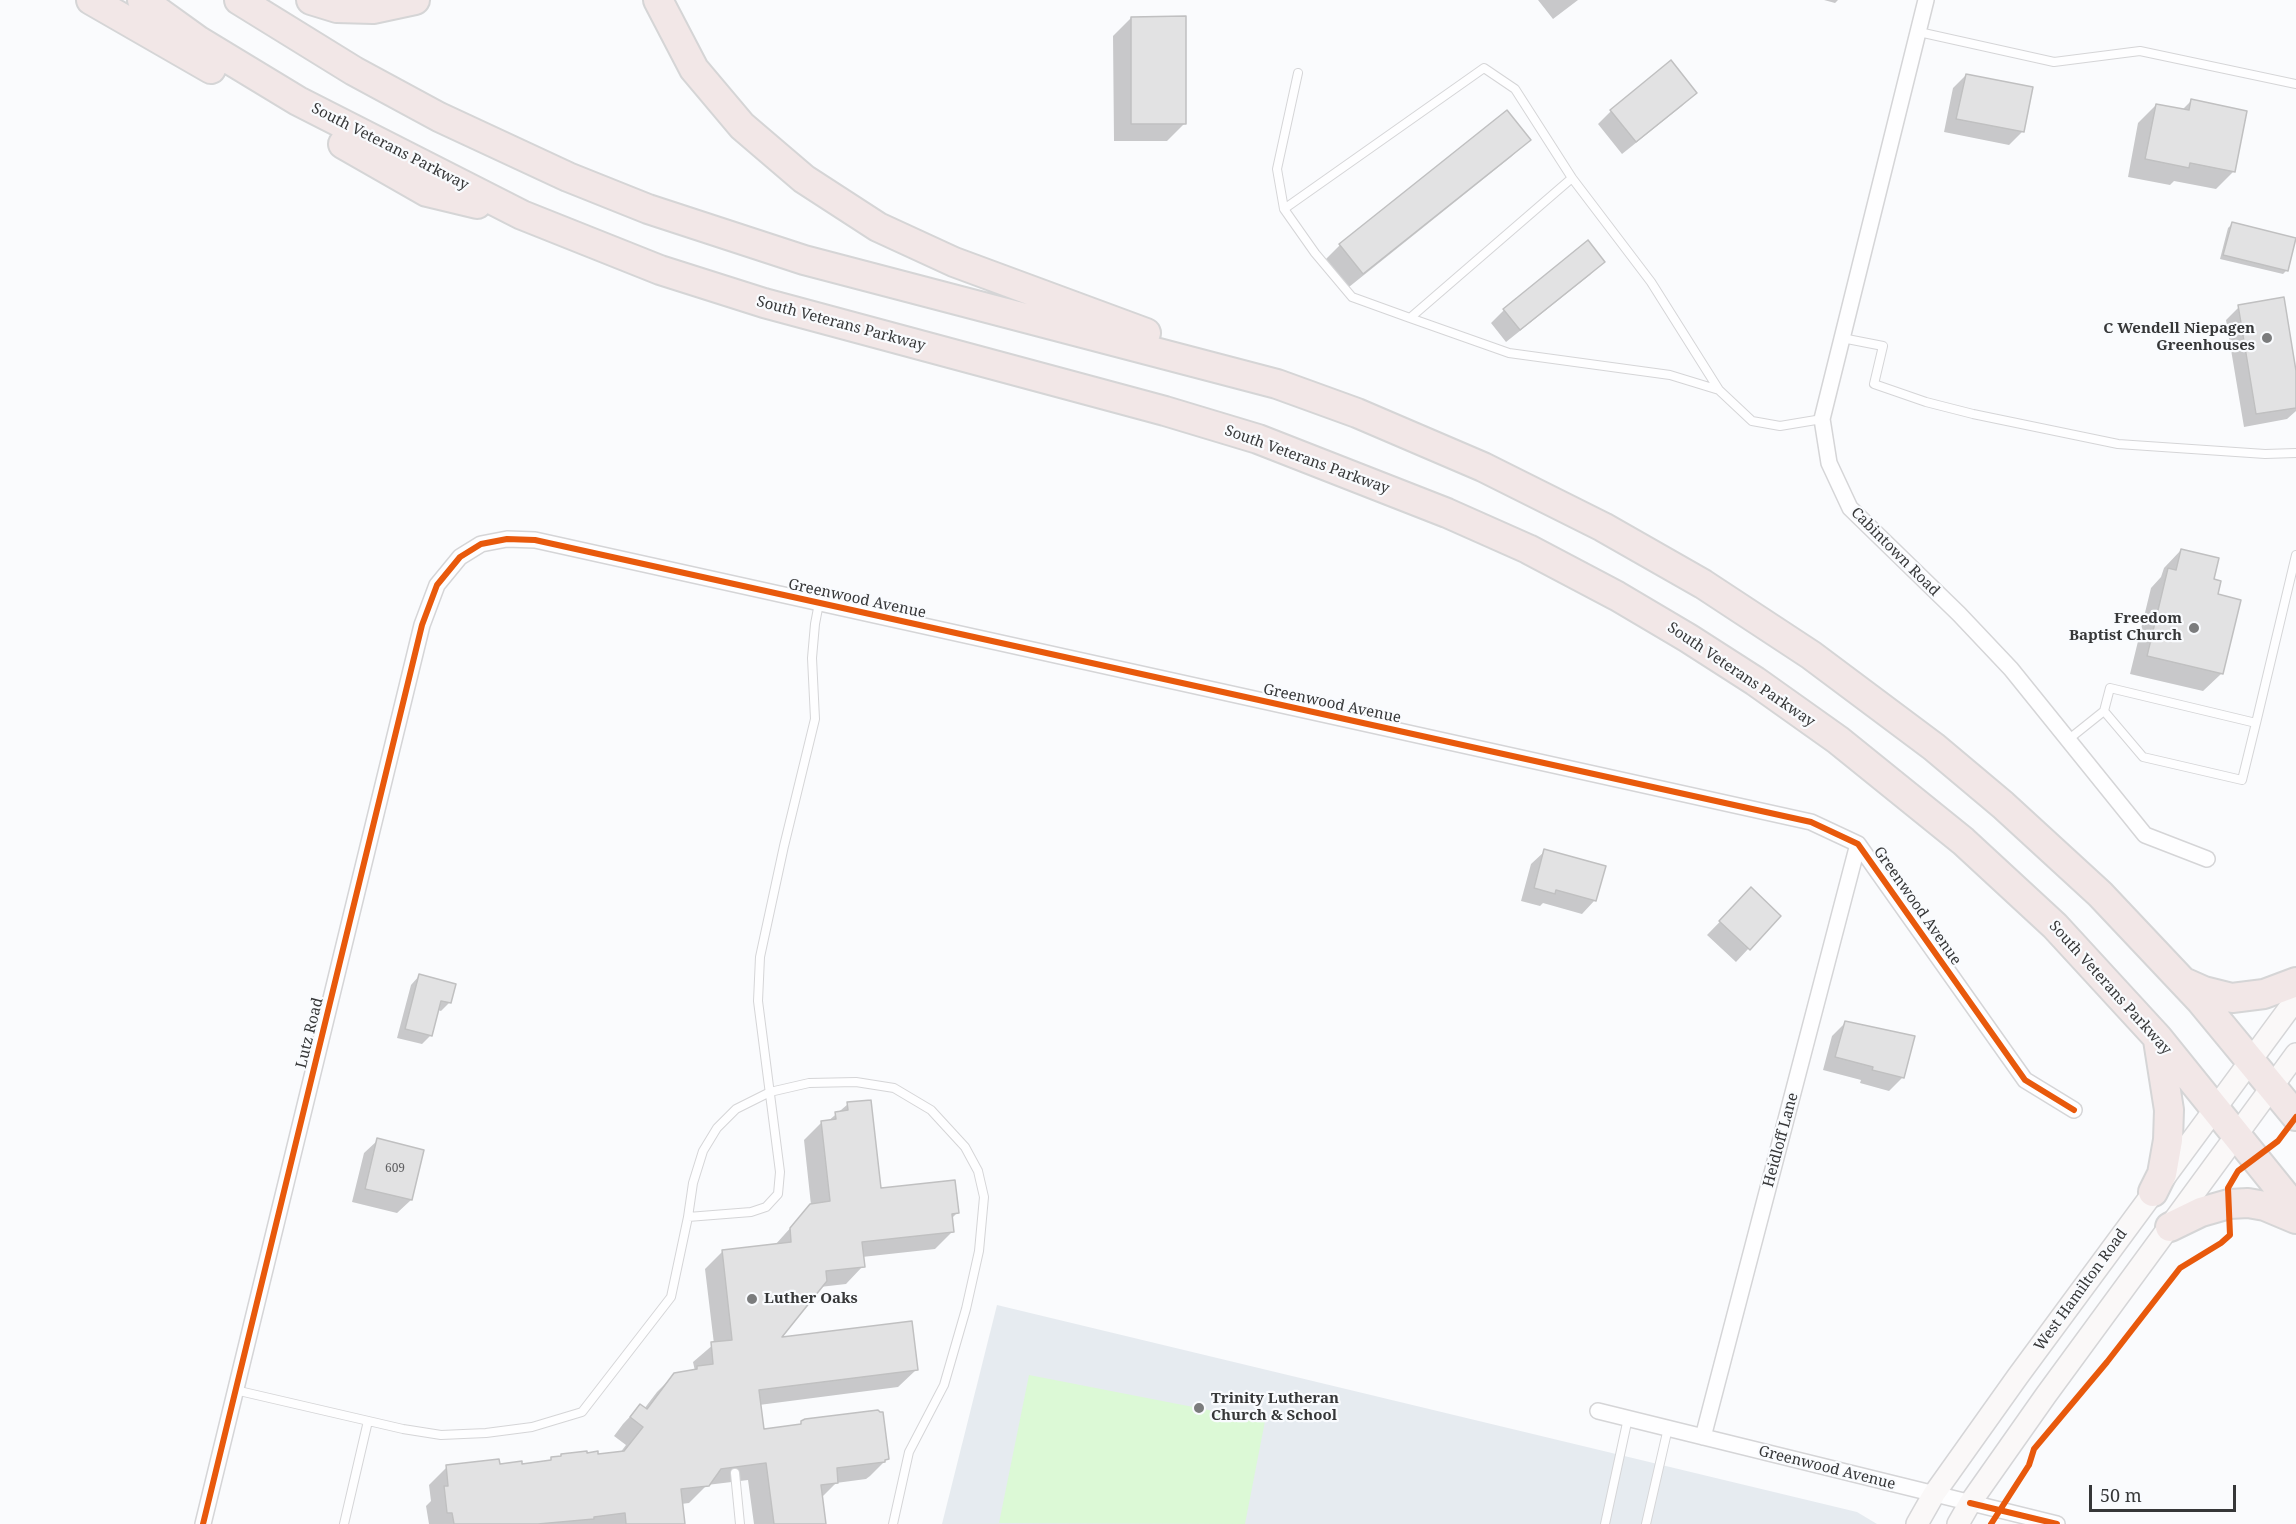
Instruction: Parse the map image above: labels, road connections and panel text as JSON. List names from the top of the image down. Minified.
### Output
{"streets":{"highway":["South Veterans Parkway"],"main road":["West Hamilton Road"],"street":["Cabintown Road","Greenwood Avenue","Lutz Road","Heidloff Lane"]},"crossings":[["South Veterans Parkway","West Hamilton Road"],["Greenwood Avenue","Lutz Road"],["Greenwood Avenue","Heidloff Lane"],["Greenwood Avenue","West Hamilton Road"]],"places":["C Wendell Niepagen Greenhouses","Freedom Baptist Church","Luther Oaks","Trinity Lutheran Church & School"],"house_numbers":["609"],"scale_bar":"50 m"}
